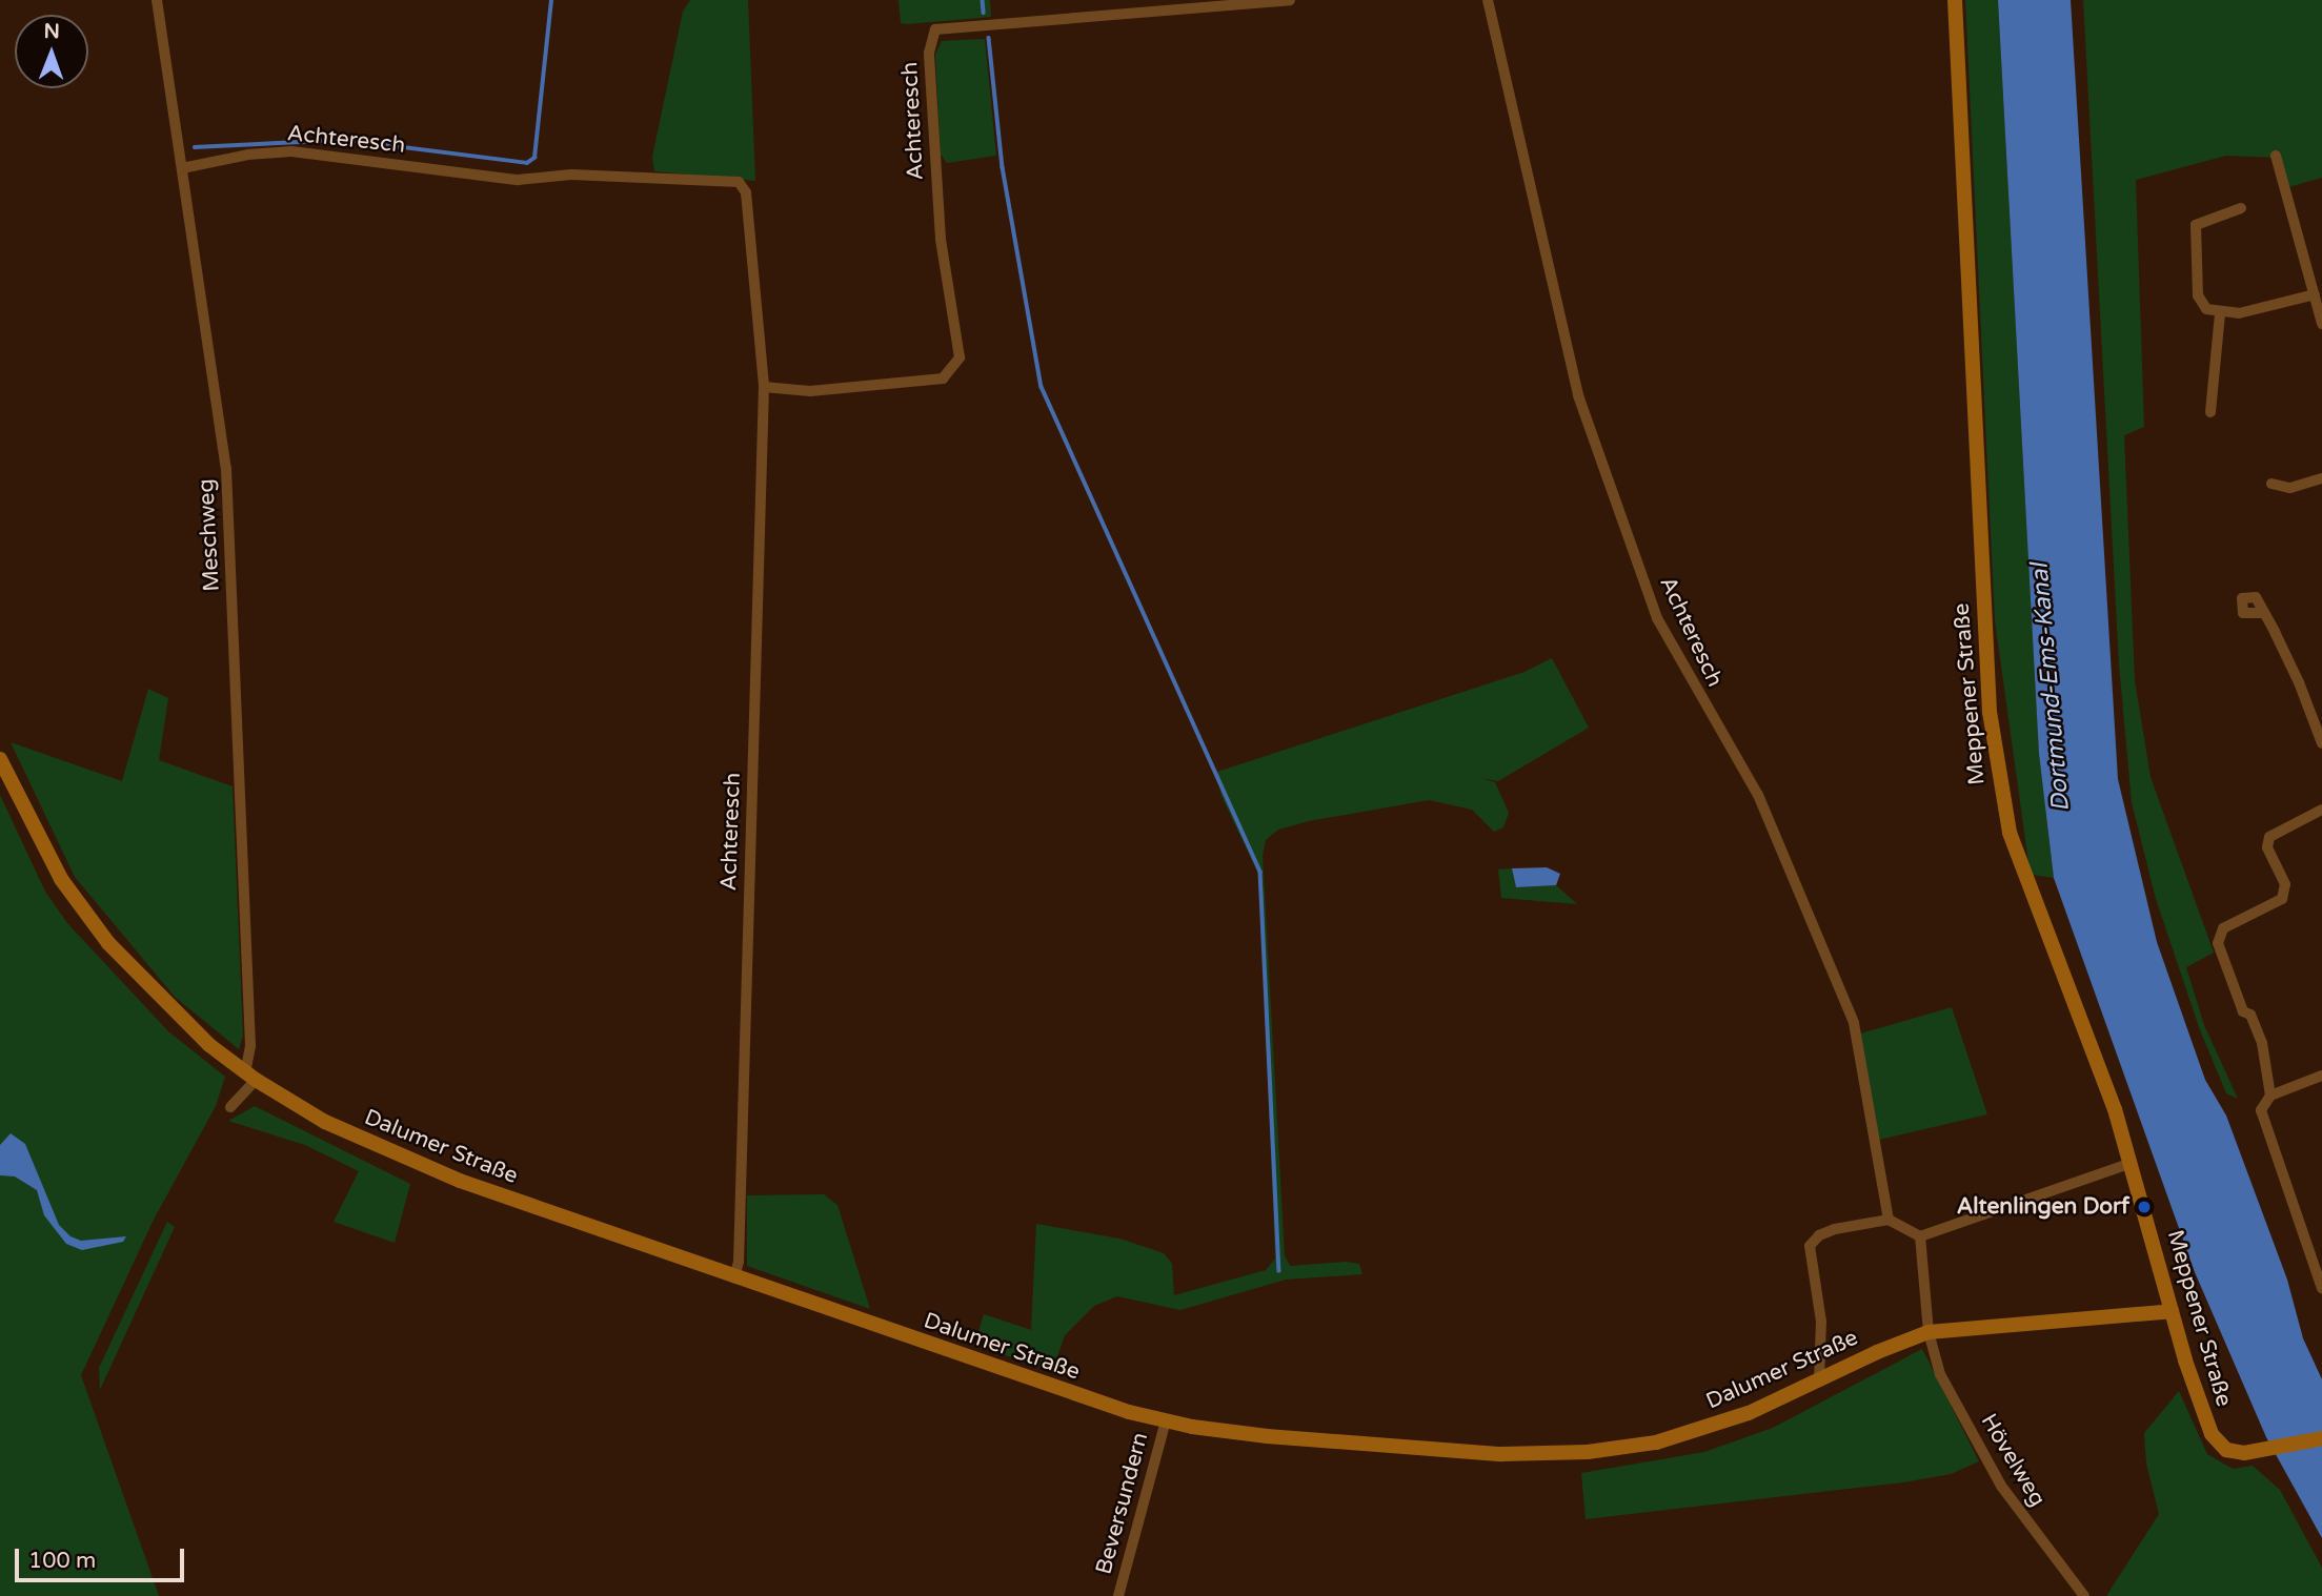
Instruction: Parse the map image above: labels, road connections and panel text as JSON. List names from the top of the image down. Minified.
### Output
{"streets":{"main road":["Meppener Straße","Dalumer Straße"],"street":["Achteresch","Meschweg","Hövelweg","Beversundern"]},"crossings":[["Achteresch","Meschweg"],["Achteresch","Dalumer Straße"],["Meschweg","Dalumer Straße"],["Meppener Straße","Dalumer Straße"],["Dalumer Straße","Hövelweg"],["Dalumer Straße","Beversundern"]],"water":["Dortmund-Ems-Kanal"],"places":["Altenlingen Dorf"],"scale_bar":"100 m","north":"top"}
